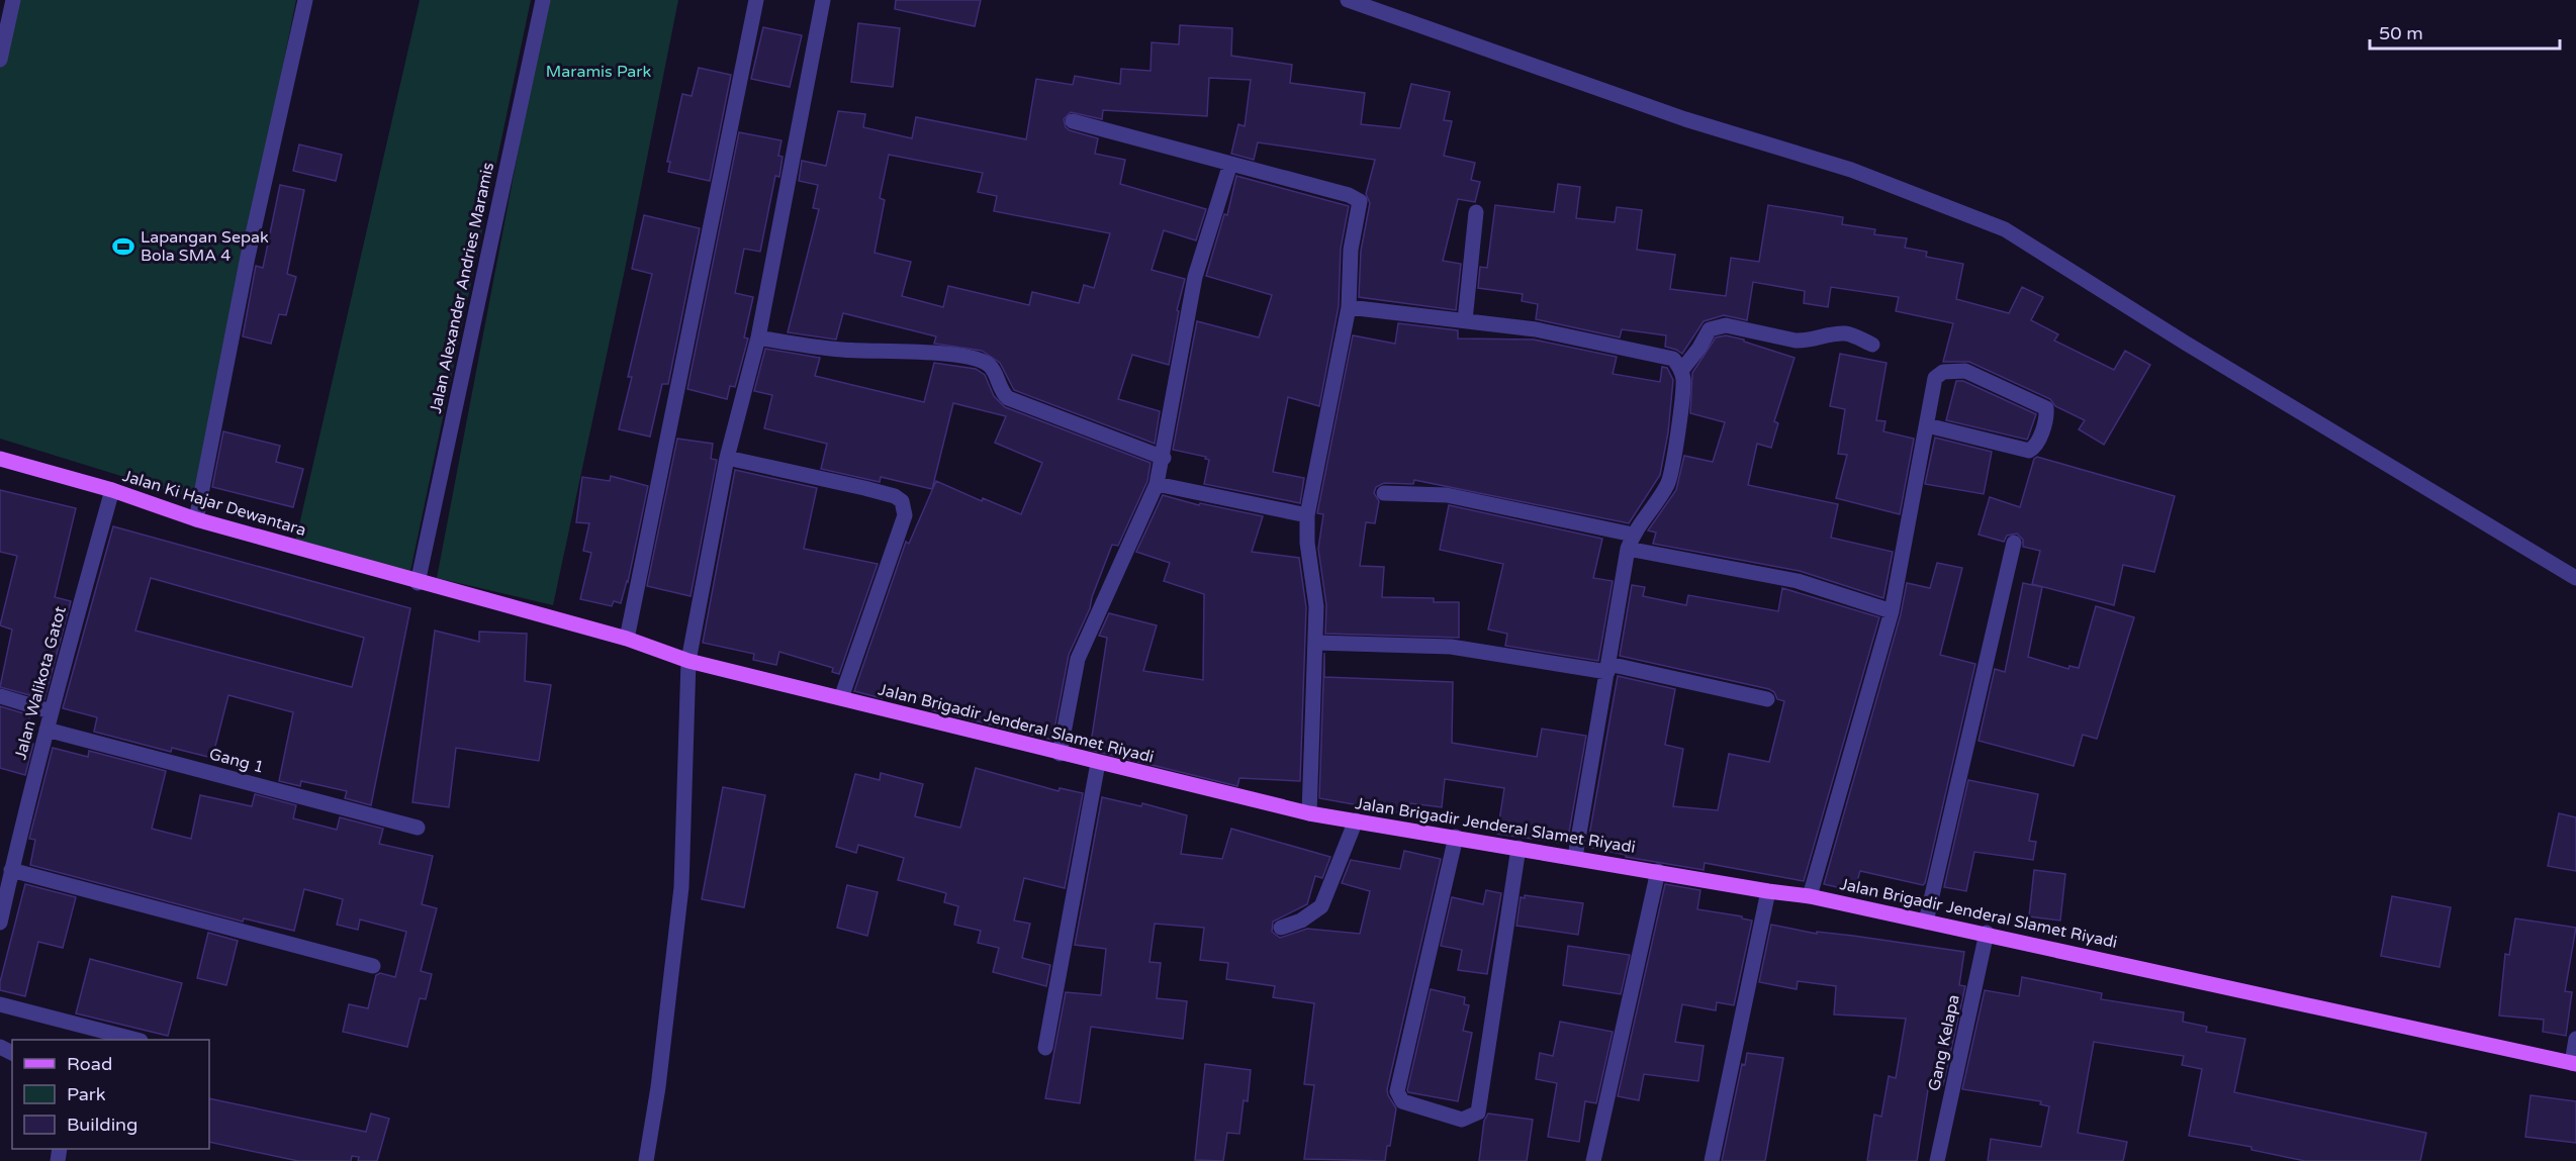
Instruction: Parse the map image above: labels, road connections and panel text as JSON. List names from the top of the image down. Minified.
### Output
{"streets":{"main road":["Jalan Ki Hajar Dewantara","Jalan Brigadir Jenderal Slamet Riyadi"],"street":["Jalan Alexander Andries Maramis","Jalan Walikota Gatot","Gang 1","Gang Kelapa"]},"crossings":[["Jalan Alexander Andries Maramis","Jalan Ki Hajar Dewantara"],["Jalan Alexander Andries Maramis","Jalan Brigadir Jenderal Slamet Riyadi"],["Jalan Ki Hajar Dewantara","Jalan Walikota Gatot"],["Jalan Ki Hajar Dewantara","Jalan Brigadir Jenderal Slamet Riyadi"],["Jalan Walikota Gatot","Gang 1"],["Jalan Brigadir Jenderal Slamet Riyadi","Gang Kelapa"]],"parks":["Maramis Park"],"places":{"sports":["Lapangan Sepak Bola SMA 4"]},"legend":["Road","Park","Building"],"scale_bar":"50 m"}
